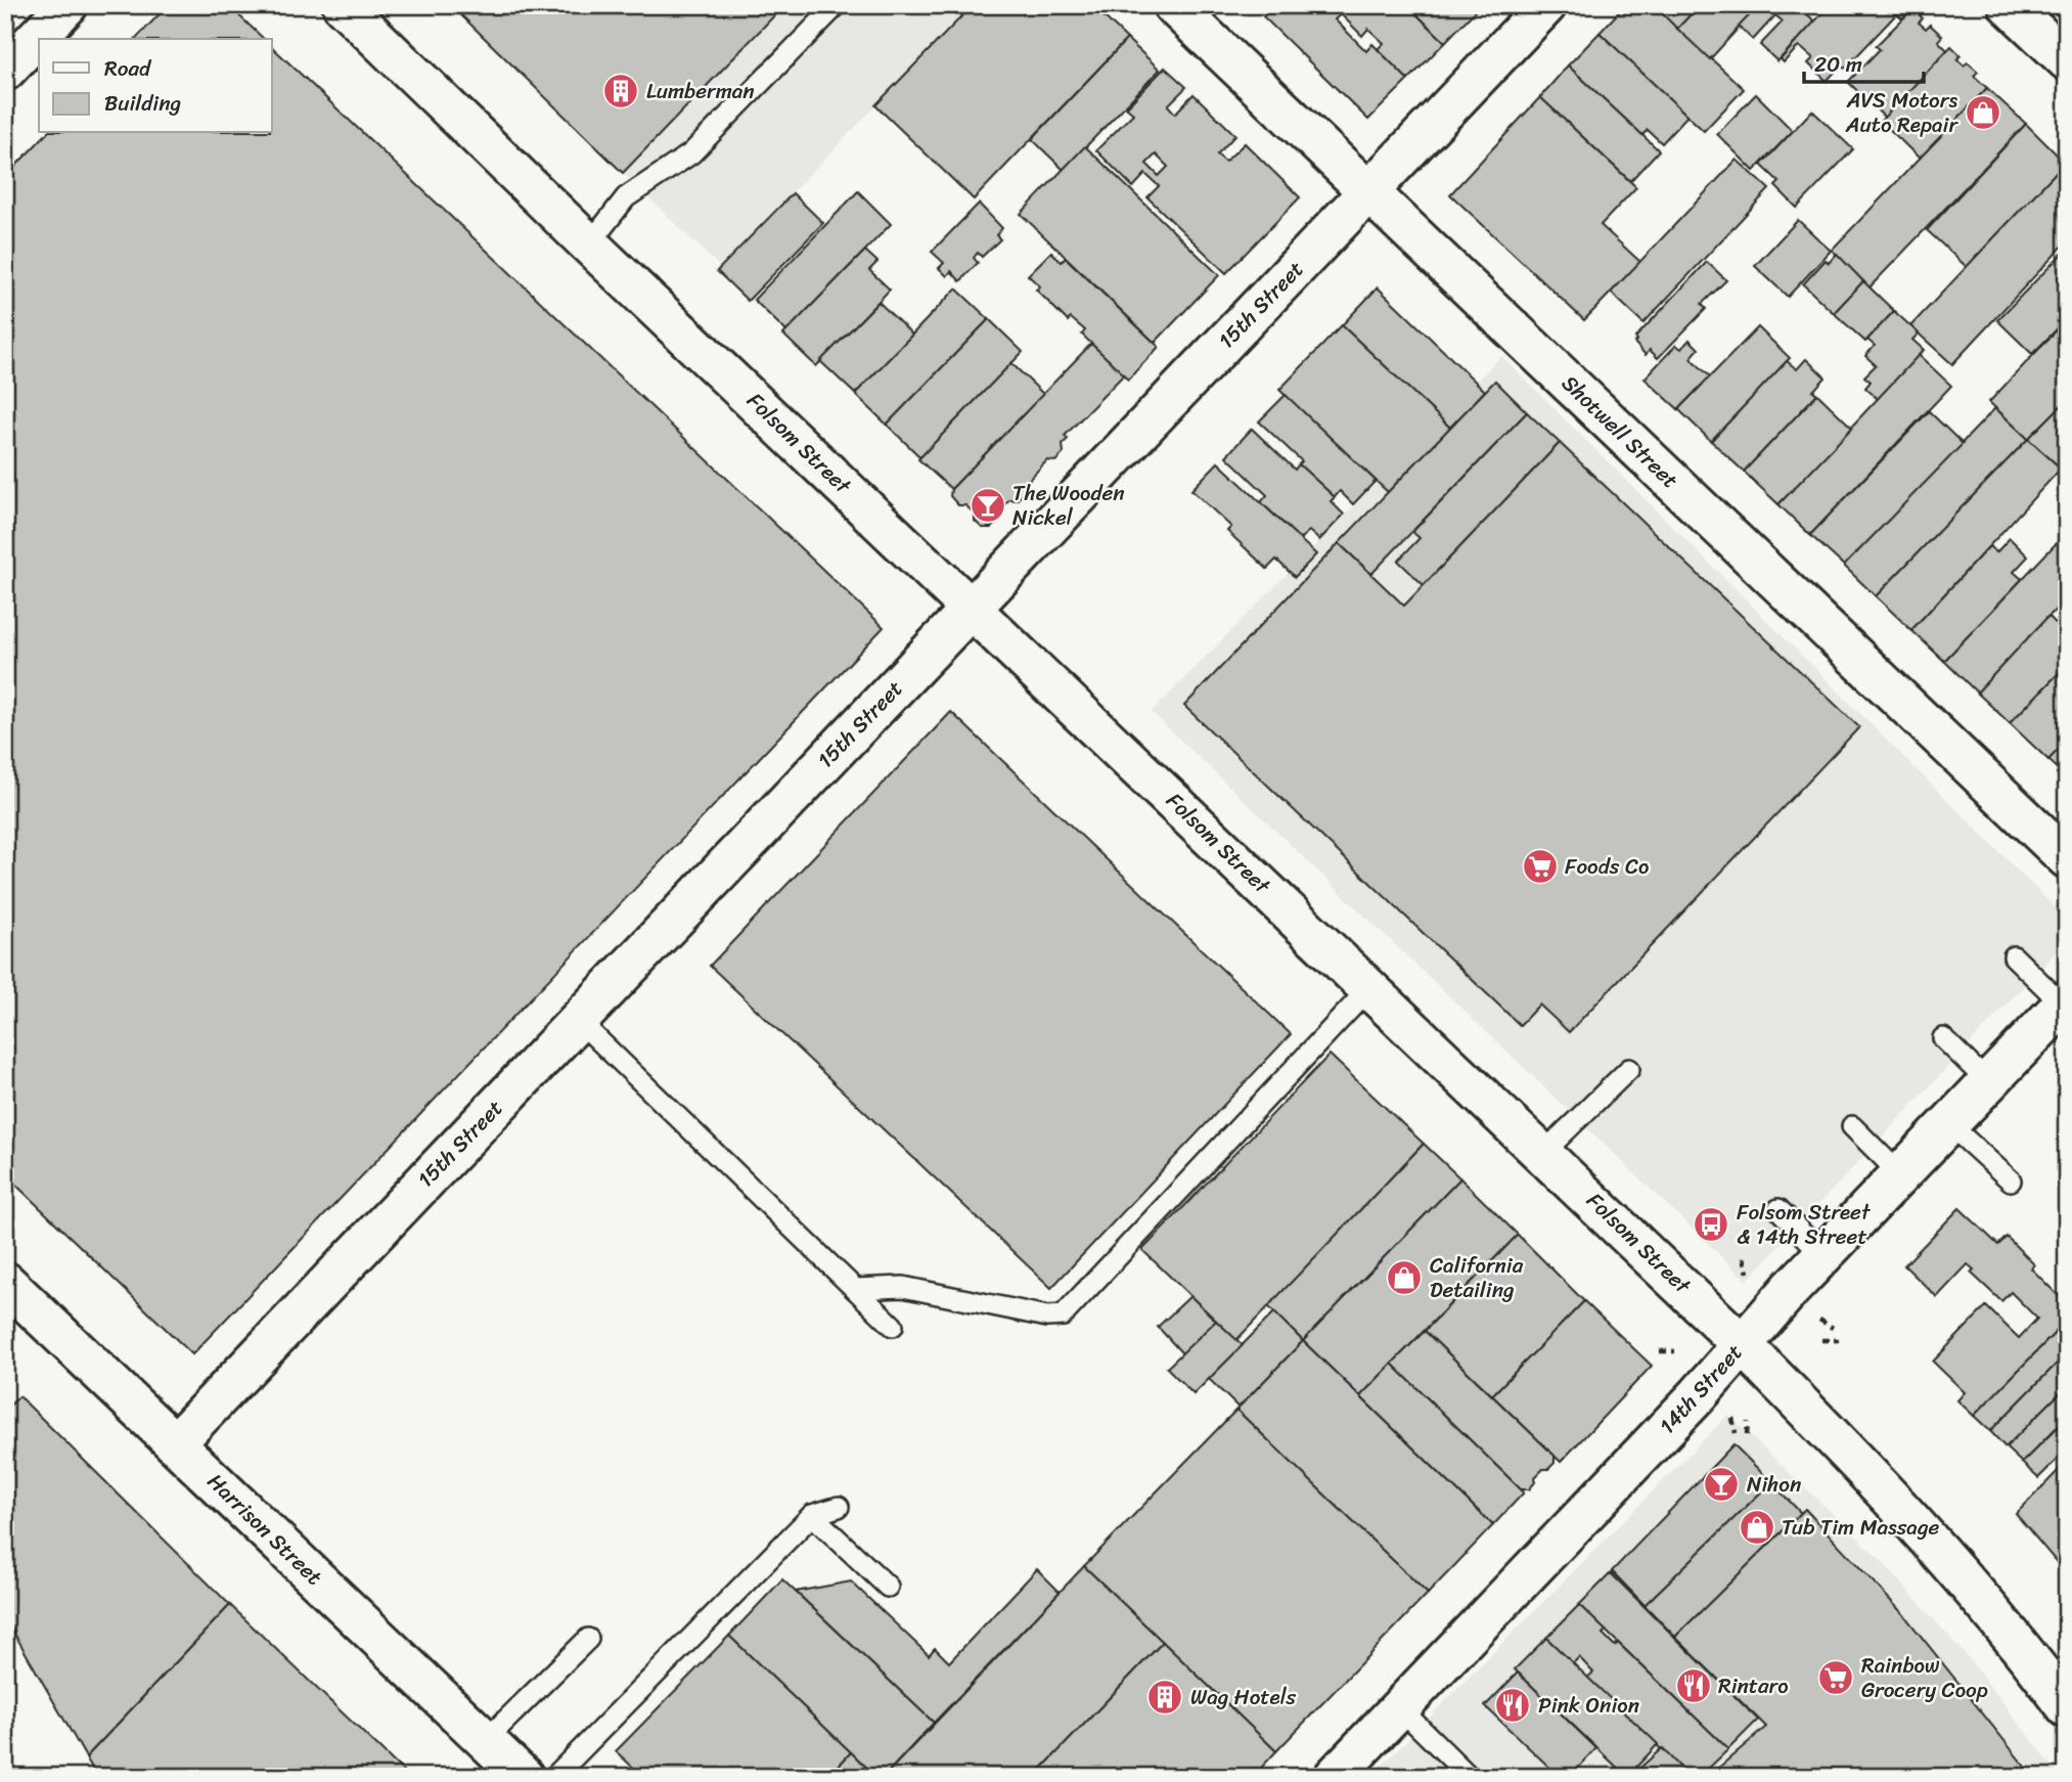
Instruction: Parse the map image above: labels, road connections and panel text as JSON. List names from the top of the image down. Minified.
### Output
{"streets":{"street":["15th Street","Shotwell Street","Folsom Street","14th Street","Harrison Street"]},"crossings":[["15th Street","Shotwell Street"],["15th Street","Folsom Street"],["15th Street","Harrison Street"],["Folsom Street","14th Street"]],"places":{"building":["Lumberman","Wag Hotels"],"shop":["AVS Motors Auto Repair","California Detailing","Tub Tim Massage"],"bar":["The Wooden Nickel","Nihon"],"supermarket":["Foods Co","Rainbow Grocery Coop"],"bus stop":["Folsom Street & 14th Street"],"restaurant":["Rintaro","Pink Onion"]},"legend":["Road","Building"],"scale_bar":"20 m"}
